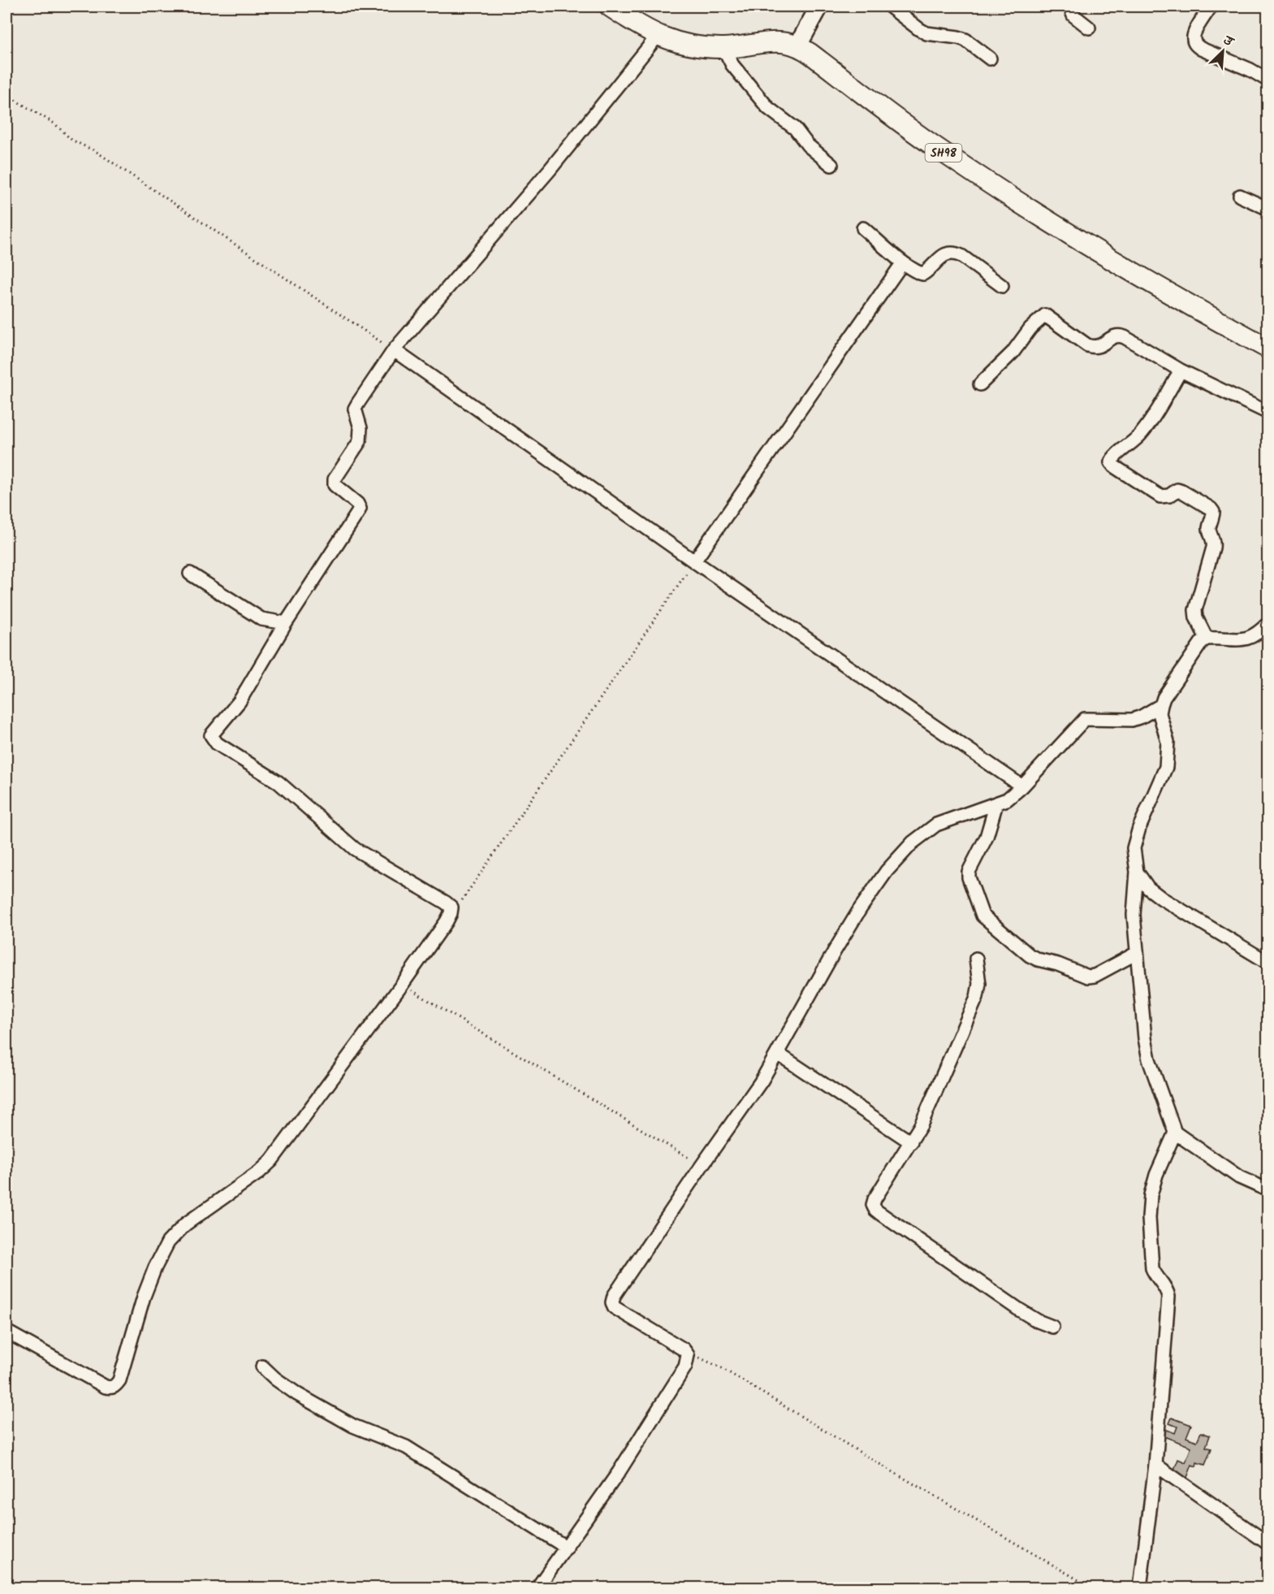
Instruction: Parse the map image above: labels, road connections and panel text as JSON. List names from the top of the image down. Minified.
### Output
{"streets":{"main road":["SH98"]},"north":"top right"}
